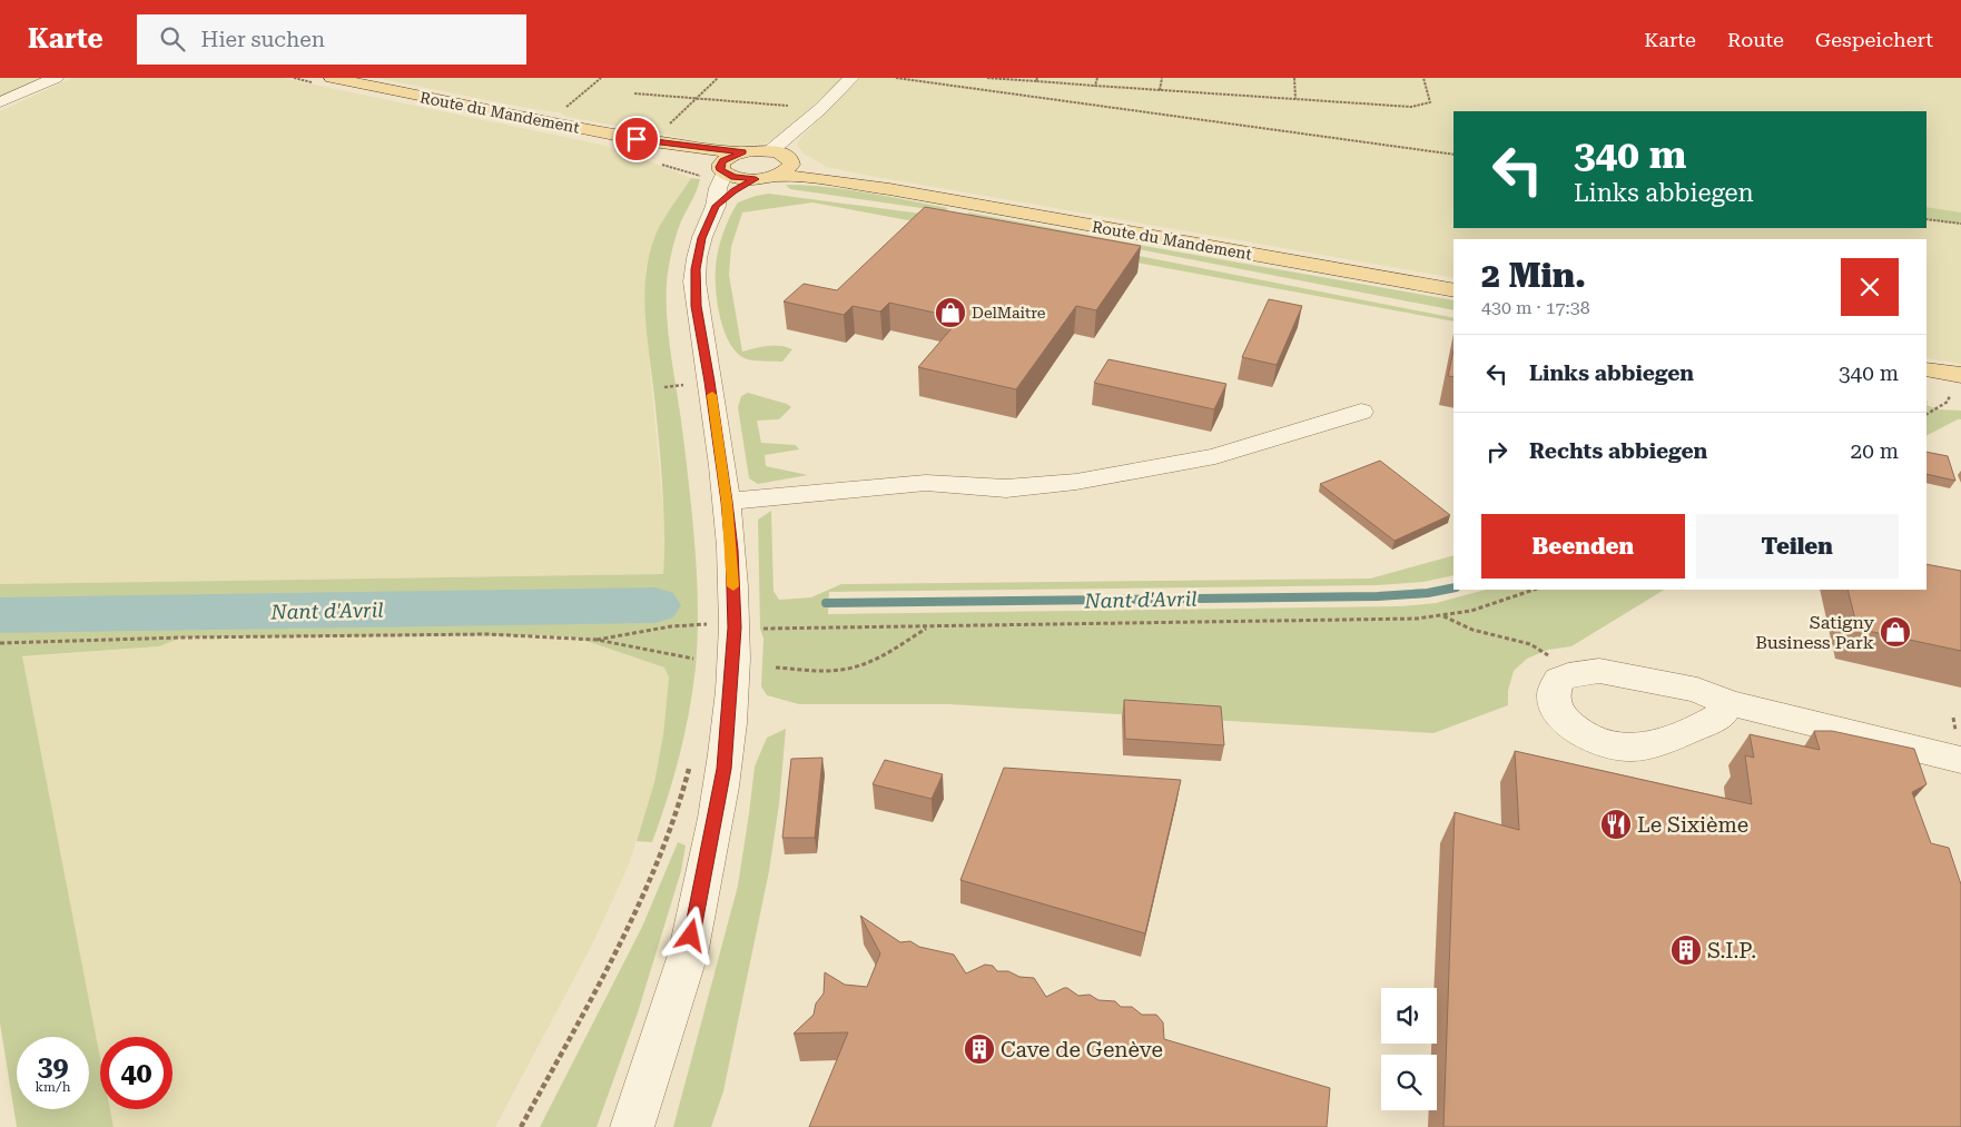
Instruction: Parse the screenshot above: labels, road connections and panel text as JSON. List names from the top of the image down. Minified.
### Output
{"streets":{"main road":["Route du Mandement"]},"water":["Nant d'Avril"],"places":{"shop":["DelMaitre","Satigny Business Park"],"restaurant":["Le Sixième"],"building":["S.I.P.","Cave de Genève"]},"page":{"header":"Karte","search":"Hier suchen","nav":["Karte","Route","Gespeichert"],"turn":["340 m","Links abbiegen"],"heading":["2 Min.","430 m · 17:38"],"list":[{"name":"Links abbiegen","value":"340 m"},{"name":"Rechts abbiegen","value":"20 m"}],"buttons":["Beenden","Teilen"],"speed":"39 km/h","limit":"40"}}
